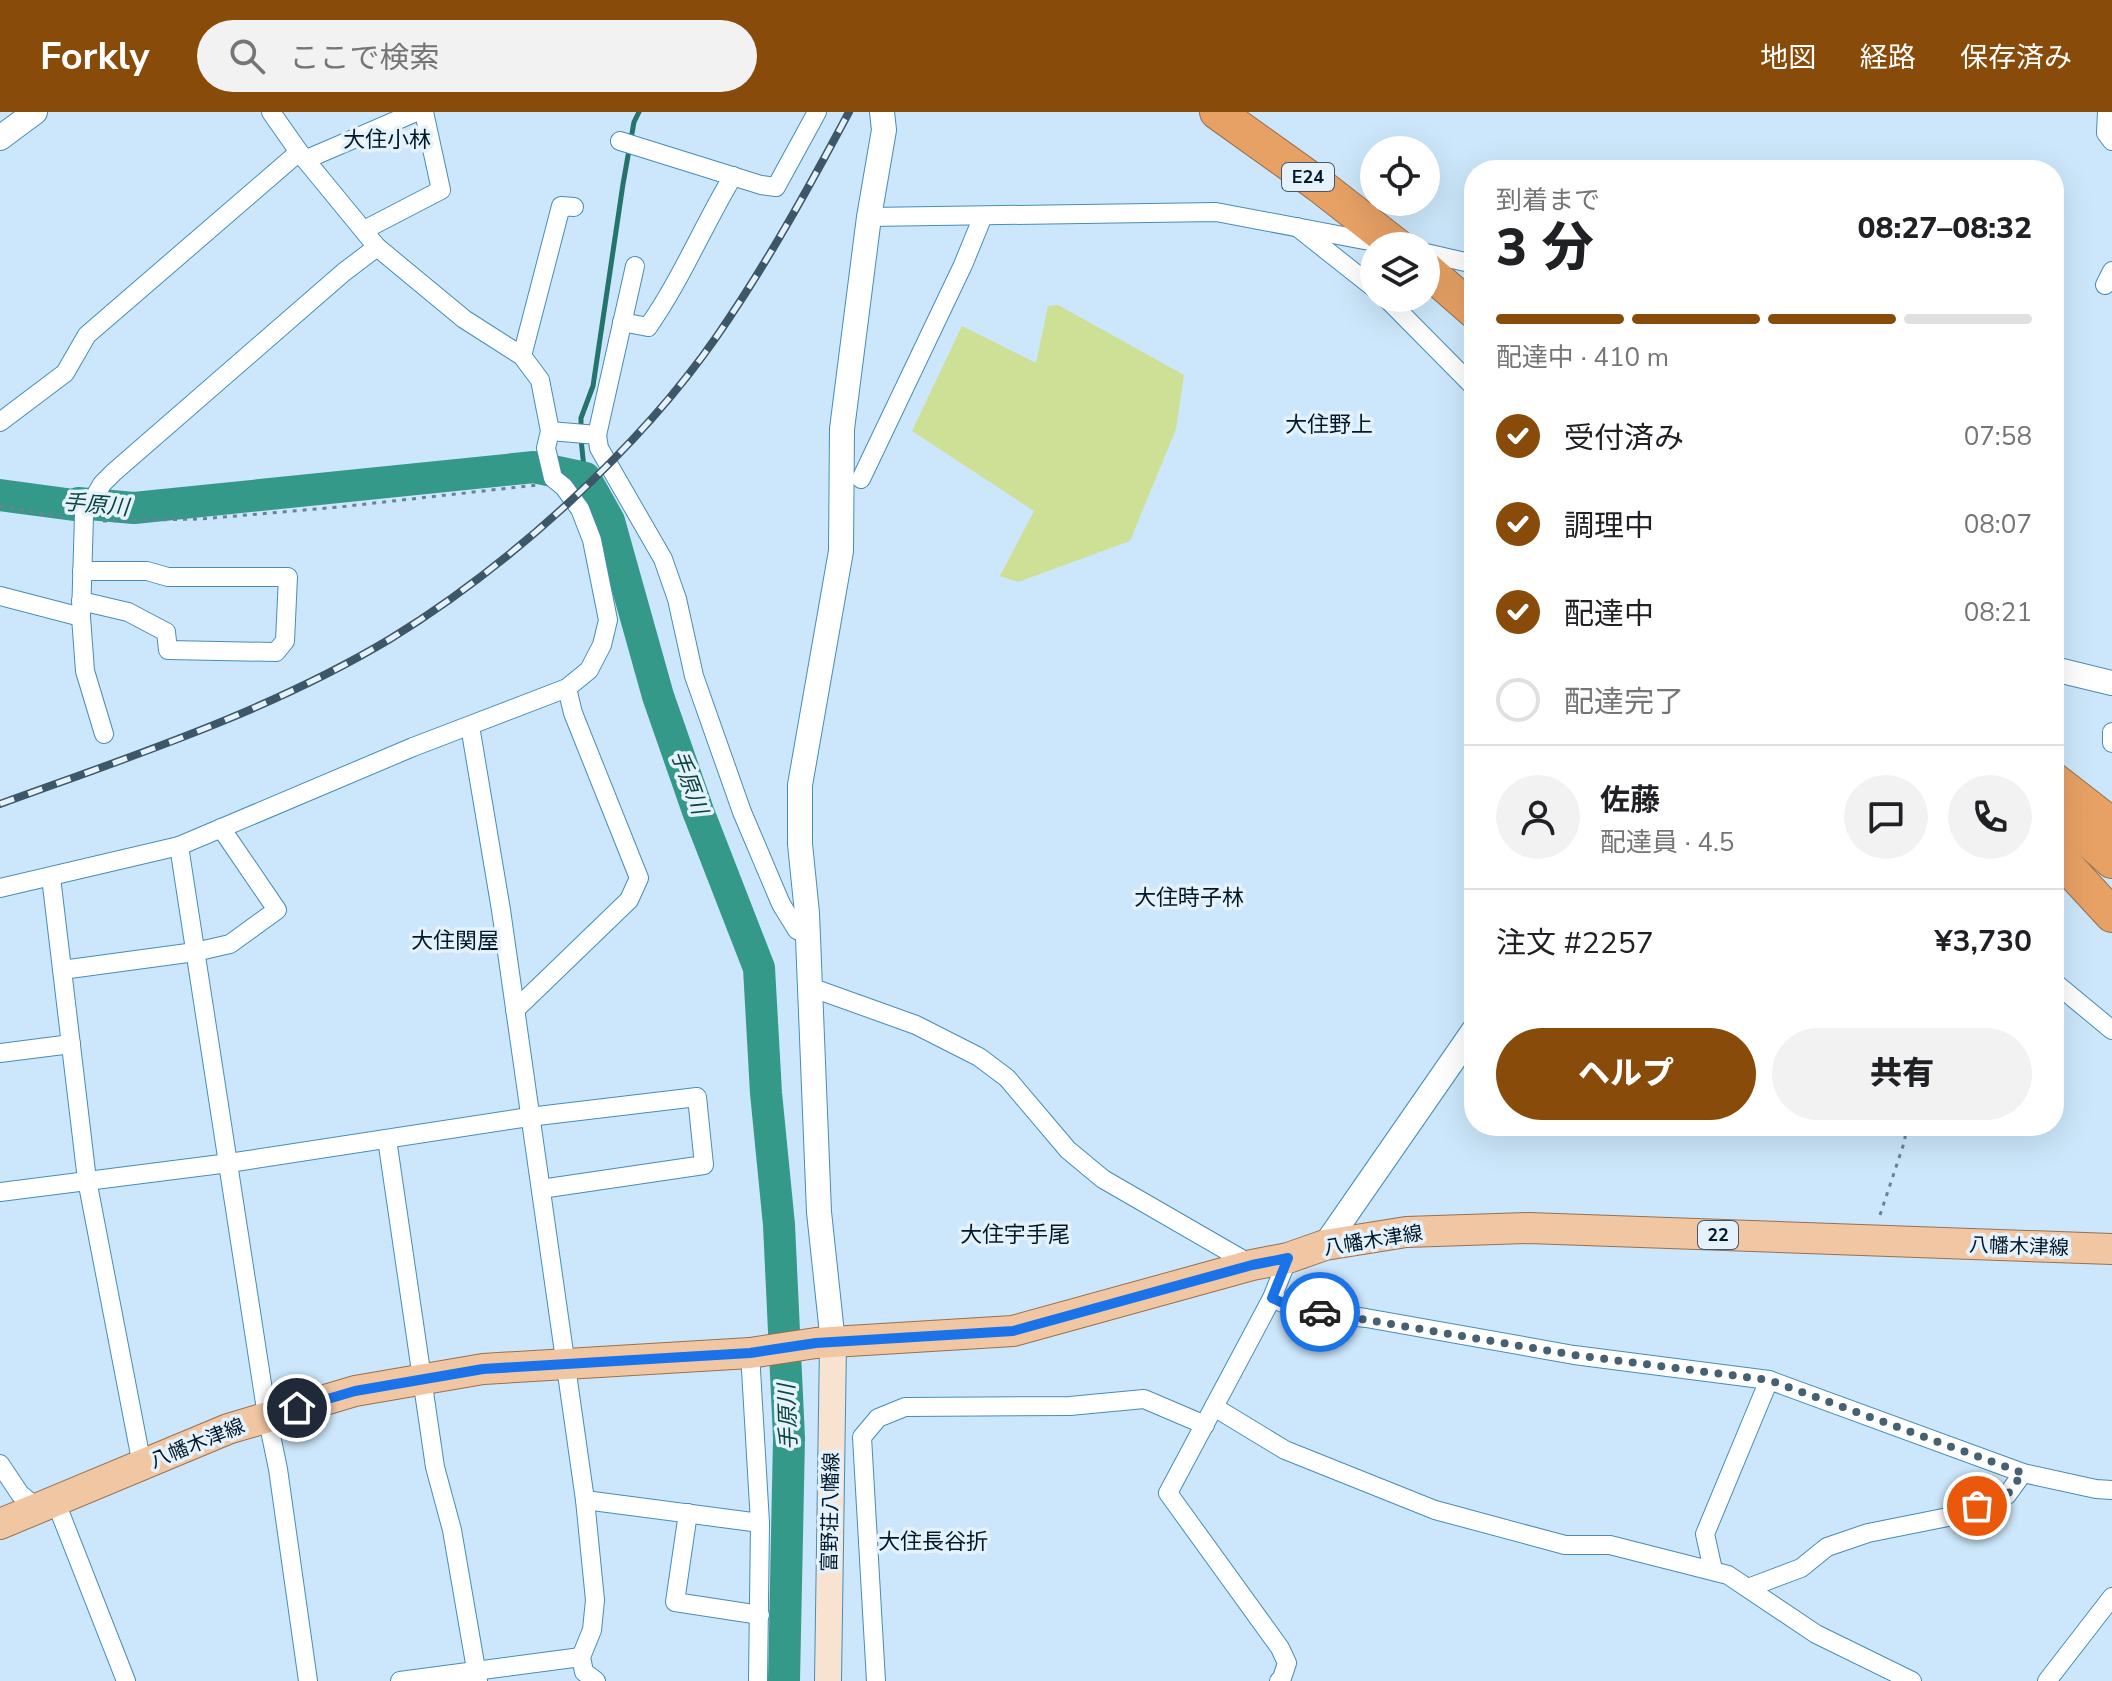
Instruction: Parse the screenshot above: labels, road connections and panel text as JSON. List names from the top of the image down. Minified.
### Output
{"streets":{"highway":["E24"],"main road":["22","八幡木津線","富野荘八幡線"]},"crossings":[["八幡木津線","富野荘八幡線"]],"districts":["大住小林","大住野上","大住時子林","大住関屋","大住宇手尾","大住長谷折"],"water":["手原川"],"page":{"header":"Forkly","search":"ここで検索","nav":["地図","経路","保存済み"],"heading":["3 分","到着まで","08:27–08:32"],"panel":["佐藤","配達員 · 4.5","注文 #2257","¥3,730"],"bar":"配達中 · 410 m","list":[["受付済み","07:58"],["調理中","08:07"],["配達中","08:21"],"配達完了"],"buttons":["ヘルプ","共有"]}}
